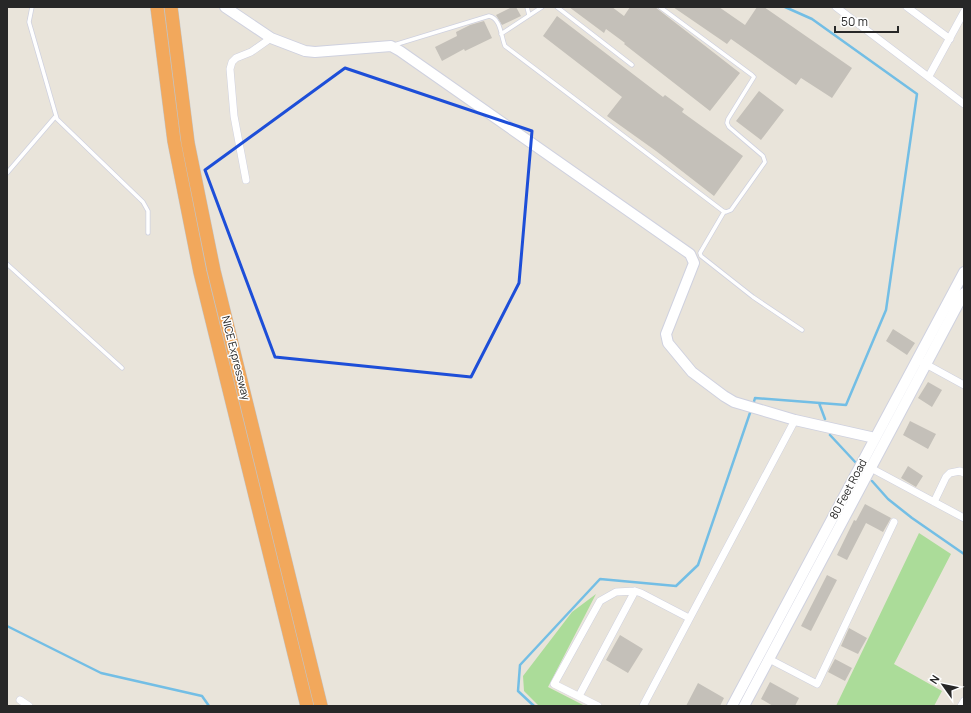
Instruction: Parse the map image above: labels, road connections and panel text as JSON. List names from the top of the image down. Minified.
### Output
{"streets":{"highway":["NICE Expressway"],"main road":["80 Feet Road"]},"scale_bar":"50 m","north":"top left"}
